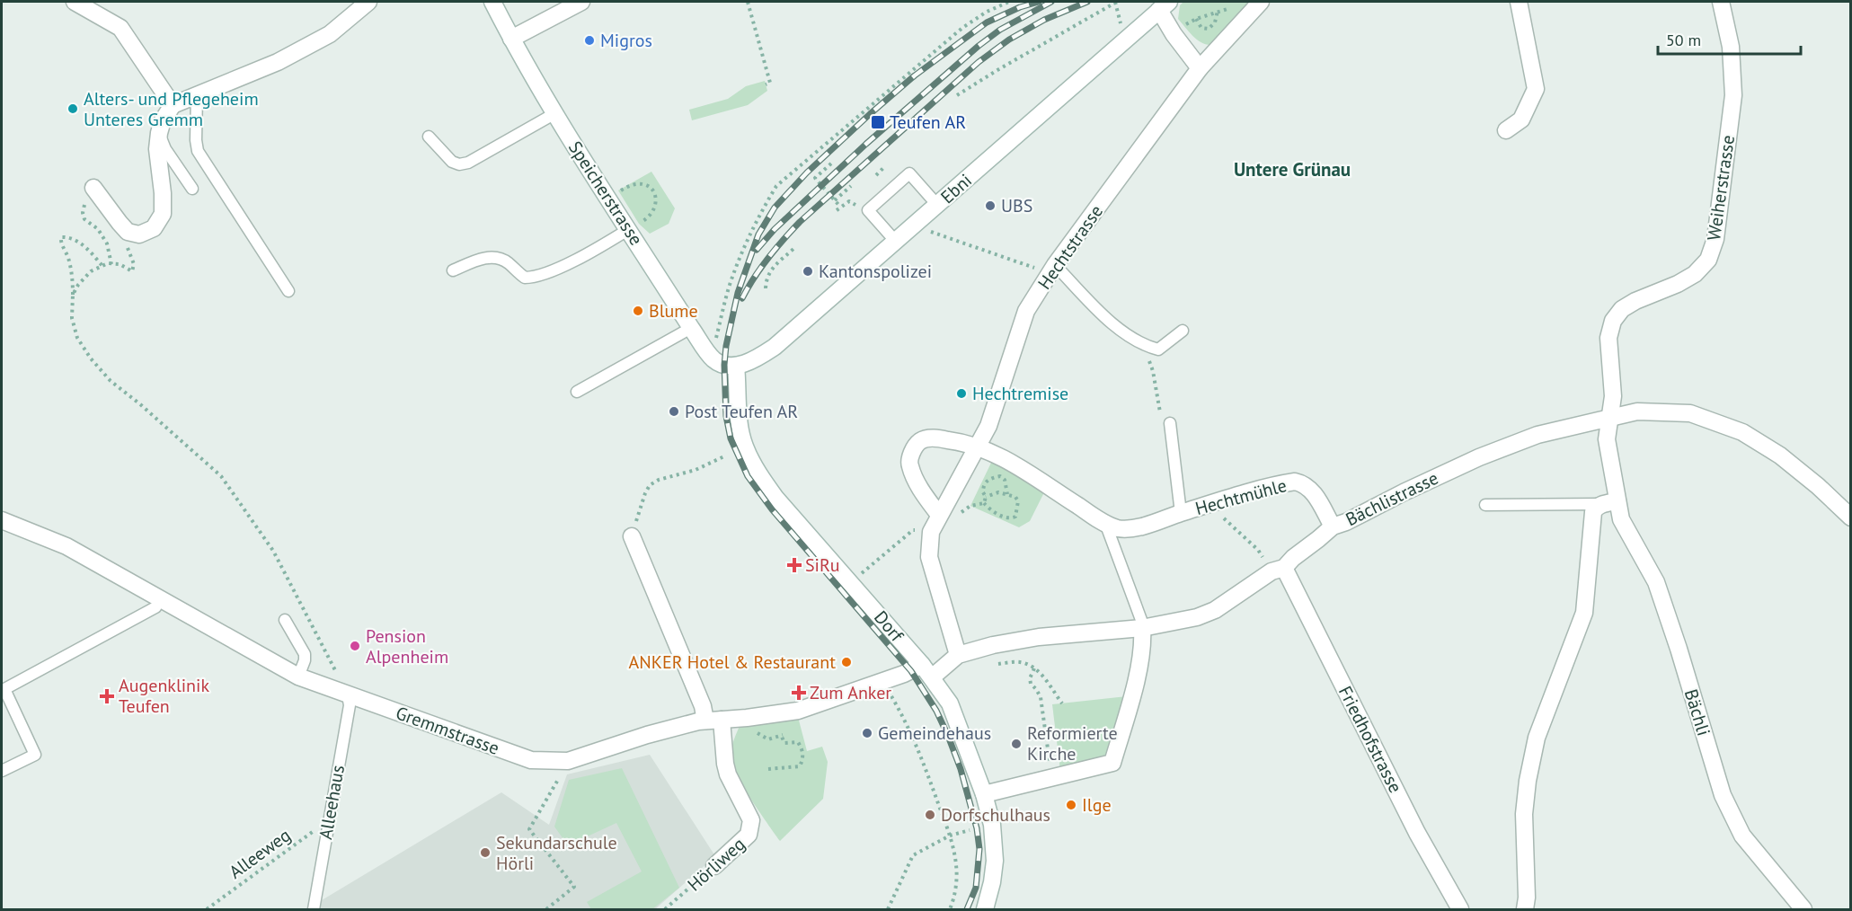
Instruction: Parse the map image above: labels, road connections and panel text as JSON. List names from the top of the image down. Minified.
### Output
{"streets":{"street":["Weiherstrasse","Ebni","Speicherstrasse","Hechtstrasse","Hechtmühle","Bächlistrasse","Dorf","Bächli","Gremmstrasse","Friedhofstrasse","Hörliweg"],"lane":["Alleehaus"],"path":["Alleeweg"]},"crossings":[["Weiherstrasse","Bächlistrasse"],["Weiherstrasse","Bächli"],["Ebni","Speicherstrasse"],["Ebni","Dorf"],["Speicherstrasse","Dorf"],["Hechtstrasse","Bächlistrasse"],["Hechtmühle","Bächlistrasse"],["Bächlistrasse","Dorf"],["Bächlistrasse","Bächli"],["Bächlistrasse","Gremmstrasse"],["Bächlistrasse","Friedhofstrasse"],["Dorf","Gremmstrasse"],["Gremmstrasse","Alleehaus"],["Gremmstrasse","Hörliweg"],["Alleehaus","Alleeweg"]],"districts":["Untere Grünau"],"places":{"other":["Migros","Alters- und Pflegeheim Unteres Gremm","UBS","Kantonspolizei","Blume","Hechtremise","Post Teufen AR","Pension Alpenheim","ANKER Hotel & Restaurant","Gemeindehaus","Reformierte Kirche","Ilge","Dorfschulhaus","Sekundarschule Hörli"],"transit":["Teufen AR"],"health":["SiRu","Zum Anker","Augenklinik Teufen"]},"scale_bar":"50 m"}
